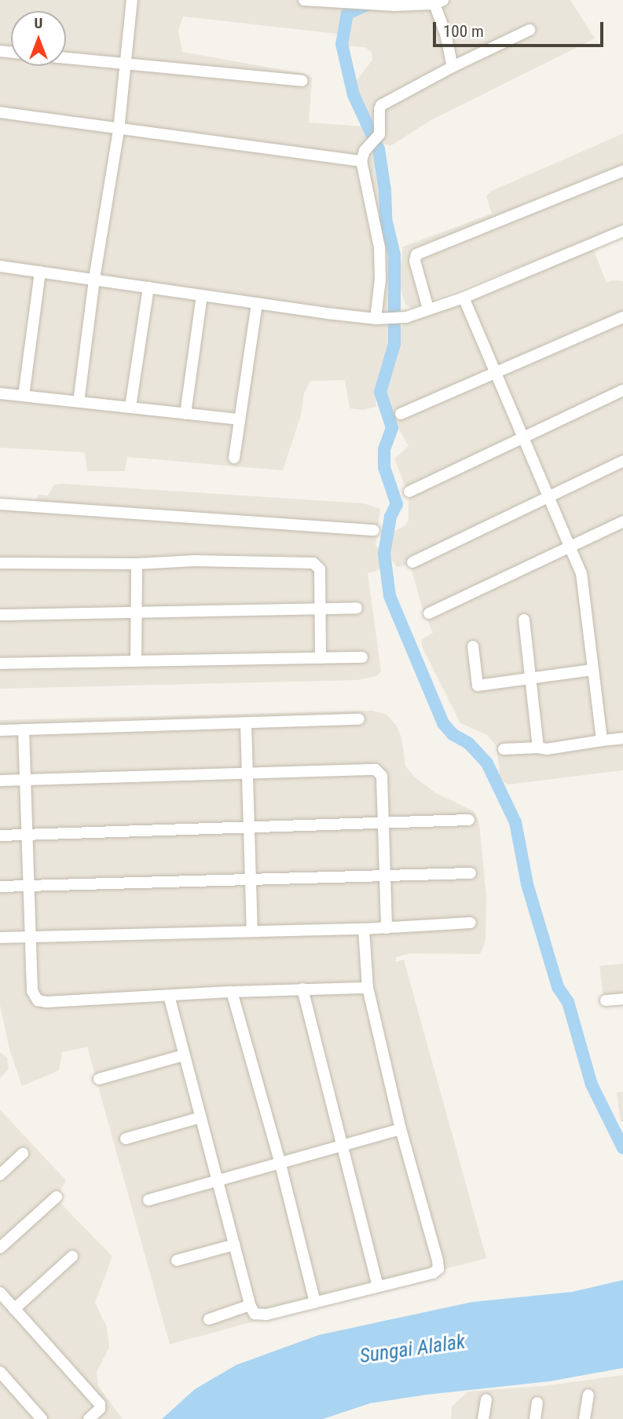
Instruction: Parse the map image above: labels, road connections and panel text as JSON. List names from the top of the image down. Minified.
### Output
{"water":["Sungai Alalak"],"scale_bar":"100 m","north":"top"}
